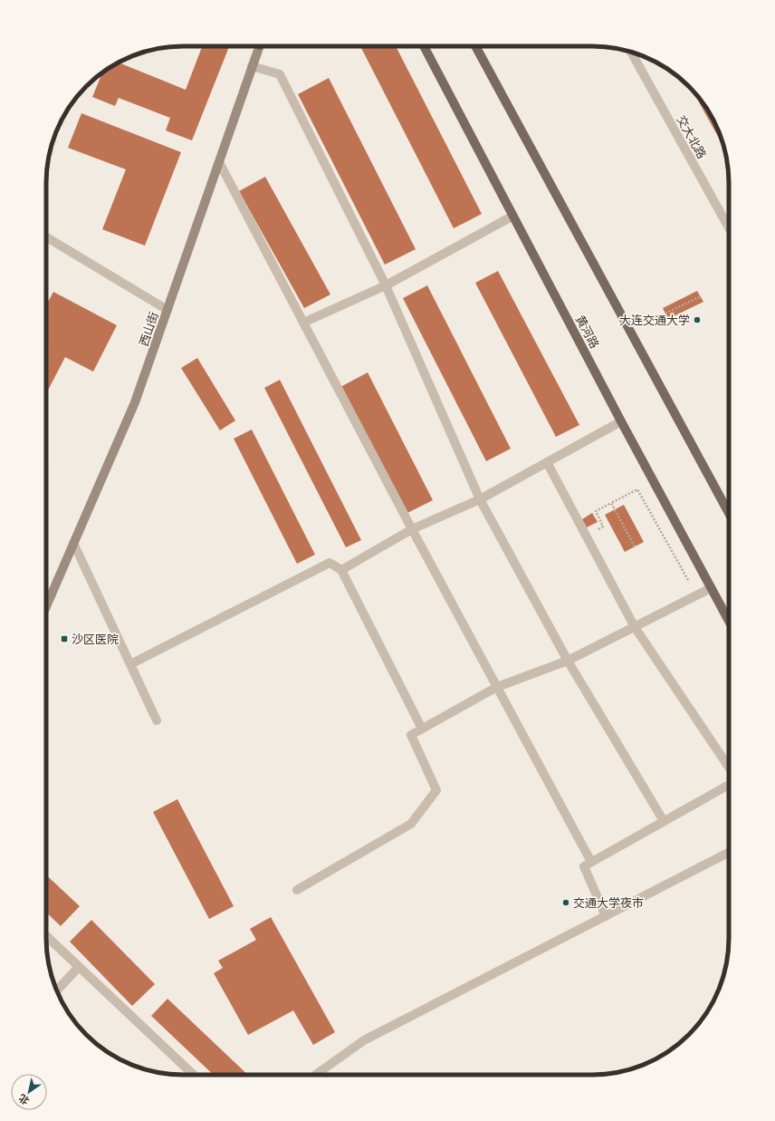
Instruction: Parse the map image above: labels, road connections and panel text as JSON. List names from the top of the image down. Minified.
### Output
{"streets":{"main road":["黄河路"],"street":["交大北路","西山街"]},"places":{"other":["大连交通大学","交通大学夜巿"],"transit":["沙区医院"]},"north":"bottom left"}
